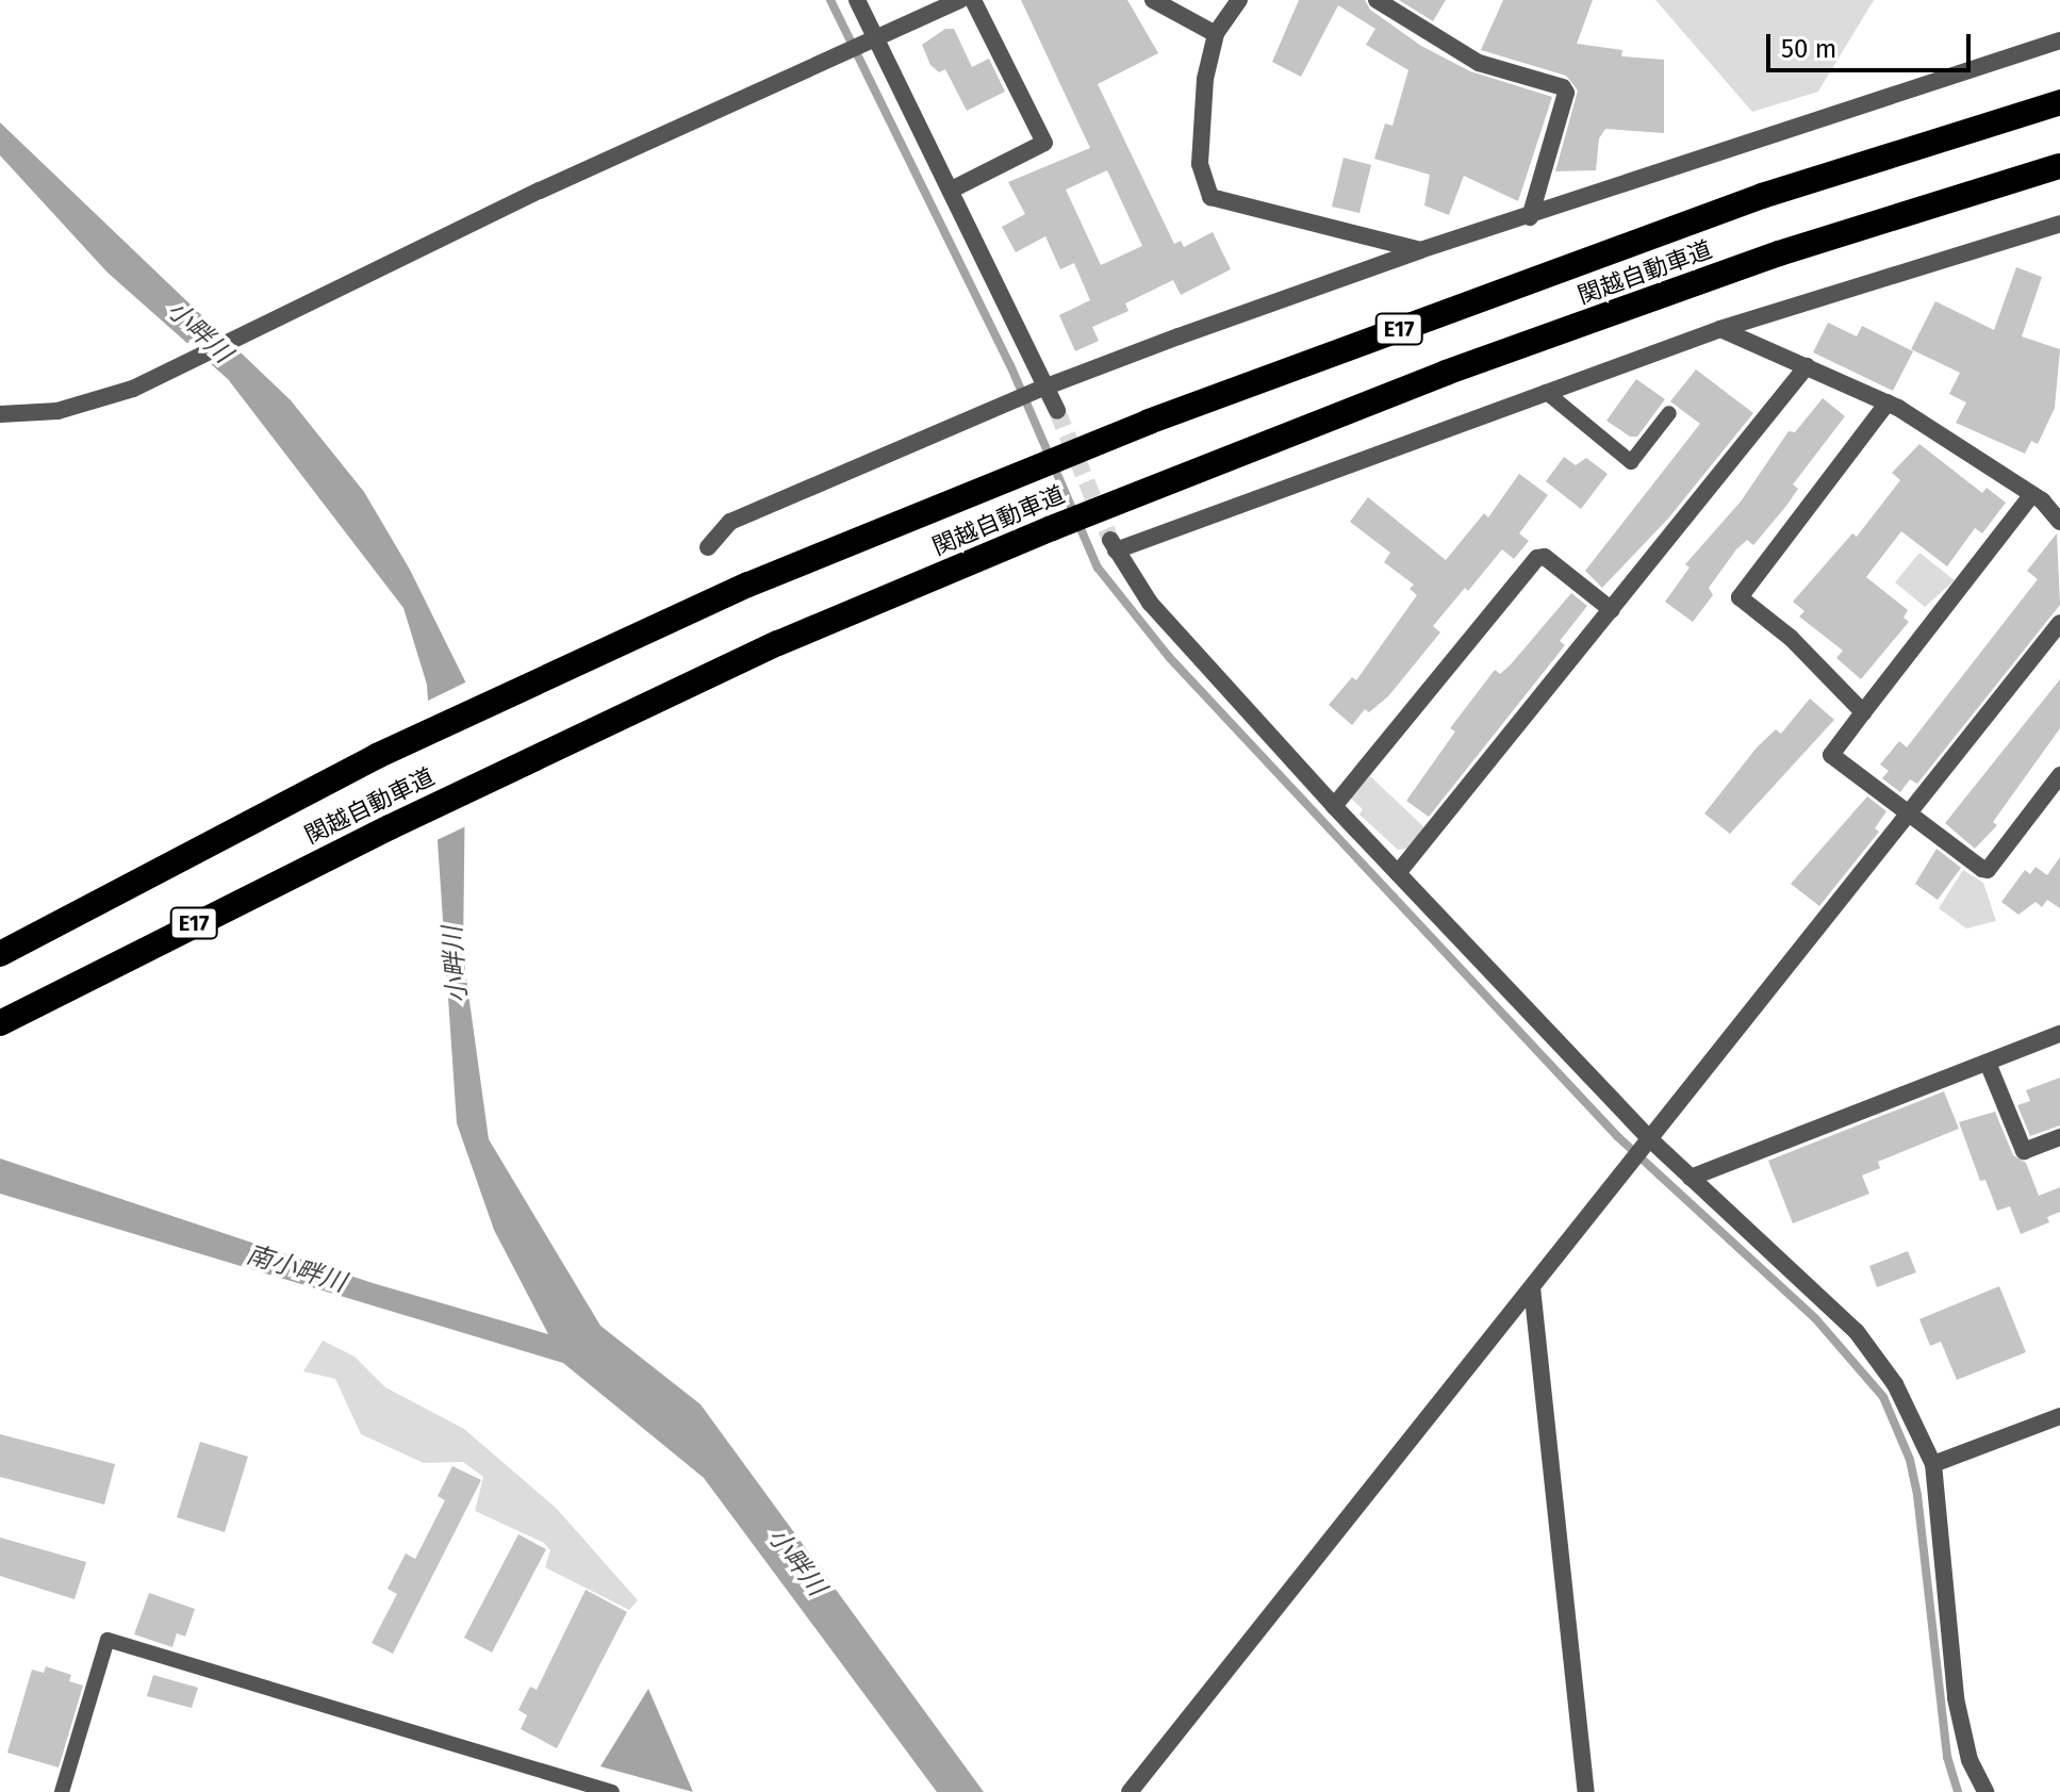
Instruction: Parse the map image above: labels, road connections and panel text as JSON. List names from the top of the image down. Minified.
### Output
{"streets":{"highway":["関越自動車道","E17"]},"water":["小畔川","南小畔川"],"scale_bar":"50 m"}
